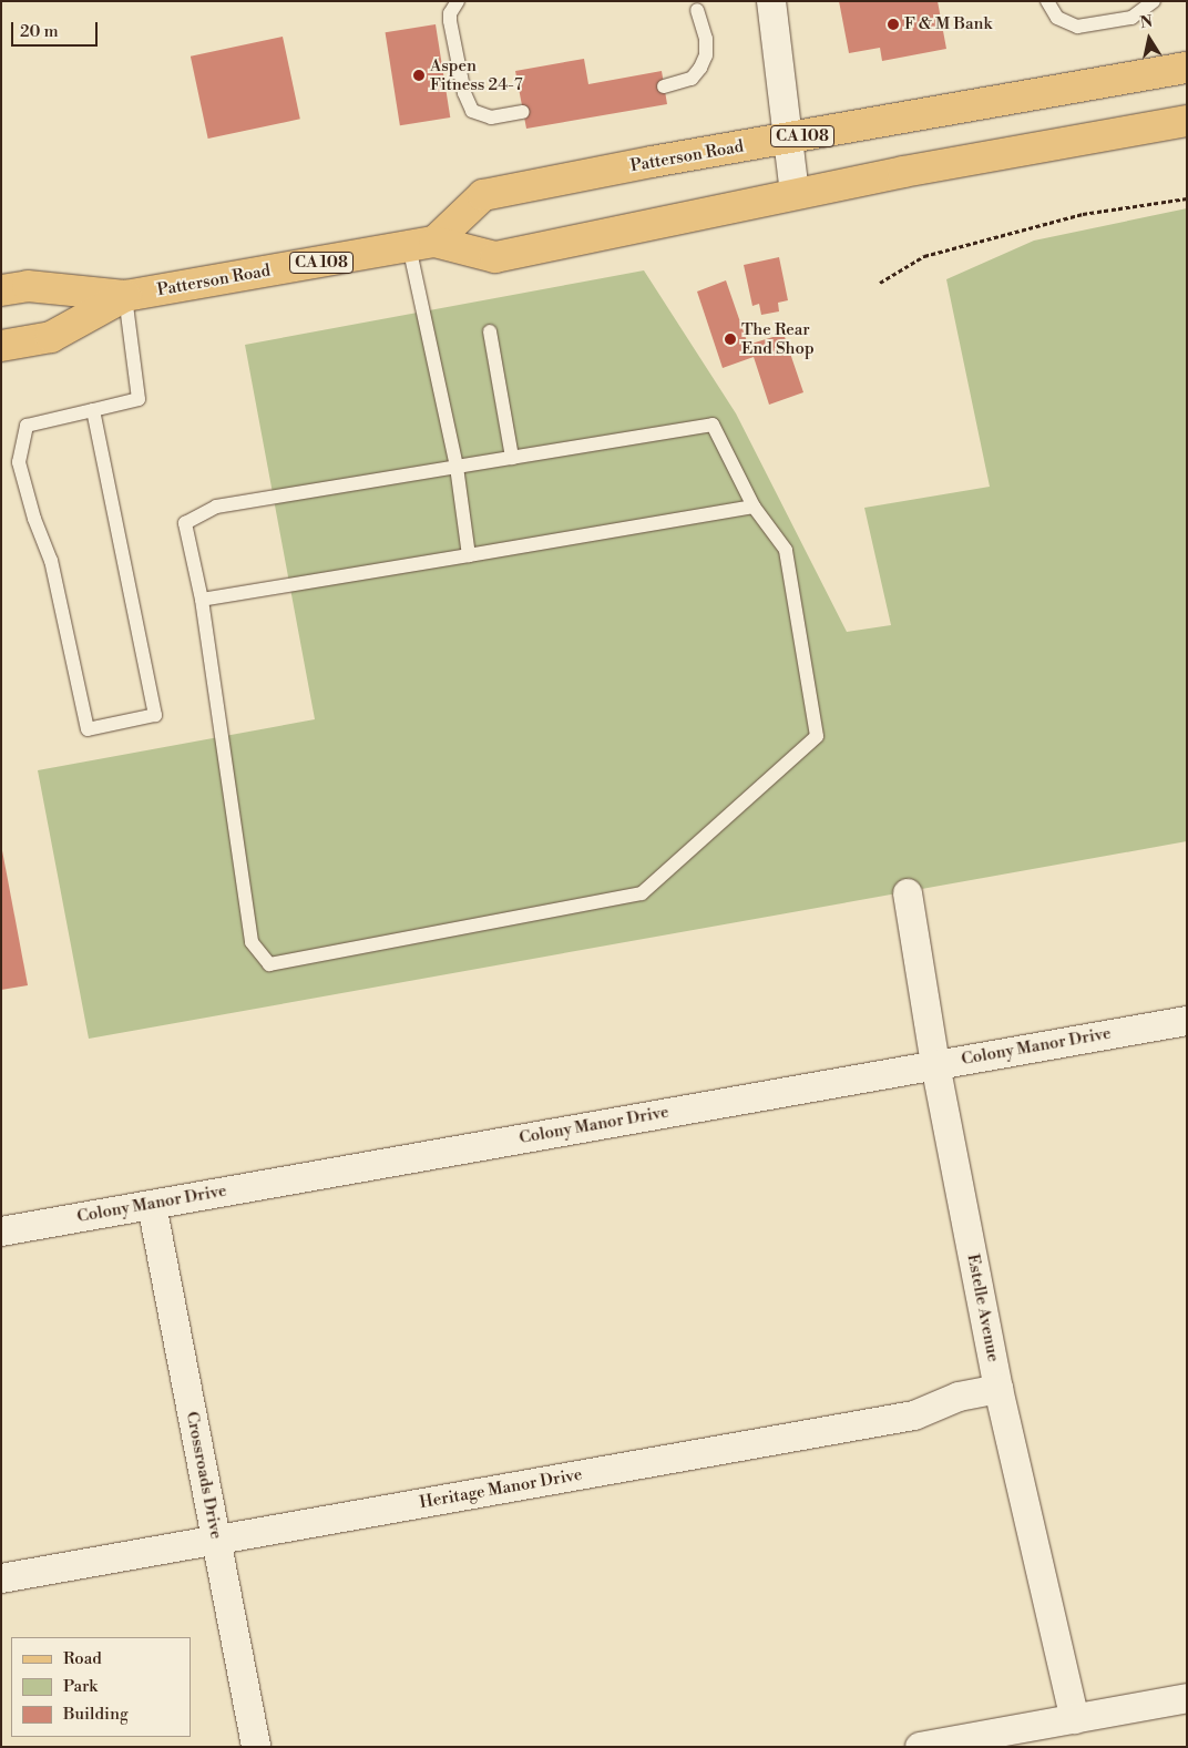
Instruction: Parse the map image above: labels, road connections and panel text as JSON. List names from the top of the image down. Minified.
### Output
{"streets":{"main road":["CA 108","Patterson Road"],"street":["Colony Manor Drive","Estelle Avenue","Crossroads Drive","Heritage Manor Drive"]},"crossings":[["Colony Manor Drive","Estelle Avenue"],["Colony Manor Drive","Crossroads Drive"],["Estelle Avenue","Heritage Manor Drive"],["Crossroads Drive","Heritage Manor Drive"]],"places":["F & M Bank","Aspen Fitness 24-7","The Rear End Shop"],"legend":["Road","Park","Building"],"scale_bar":"20 m","north":"top"}
